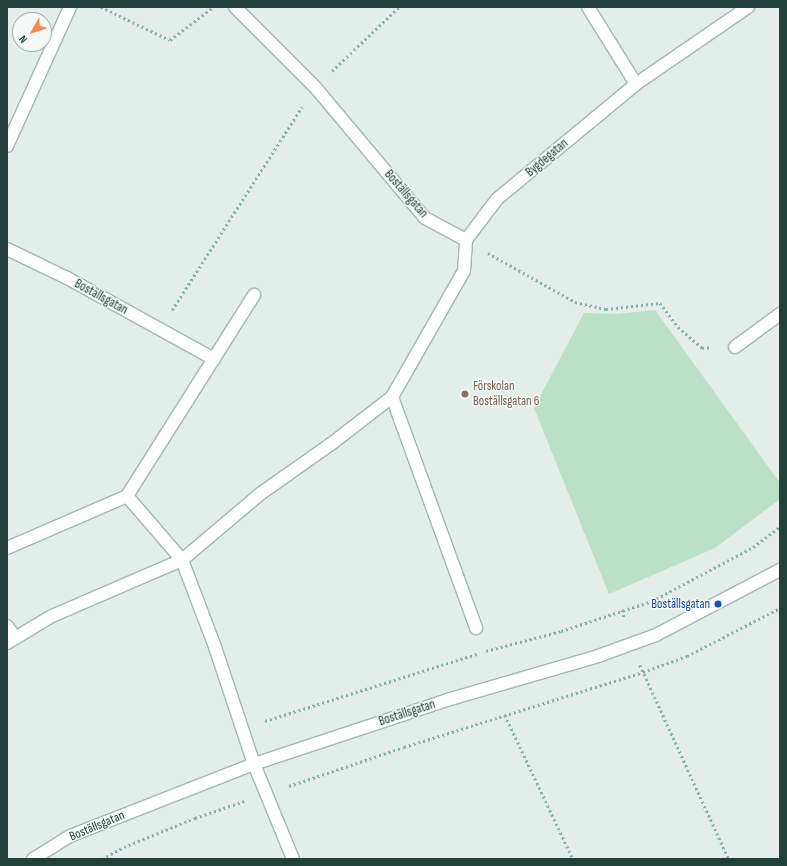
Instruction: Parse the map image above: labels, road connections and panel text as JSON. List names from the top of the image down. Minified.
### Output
{"streets":{"street":["Bygdegatan","Boställsgatan"]},"crossings":[["Bygdegatan","Boställsgatan"]],"places":["Förskolan Boställsgatan 6","Boställsgatan"],"north":"bottom left"}
